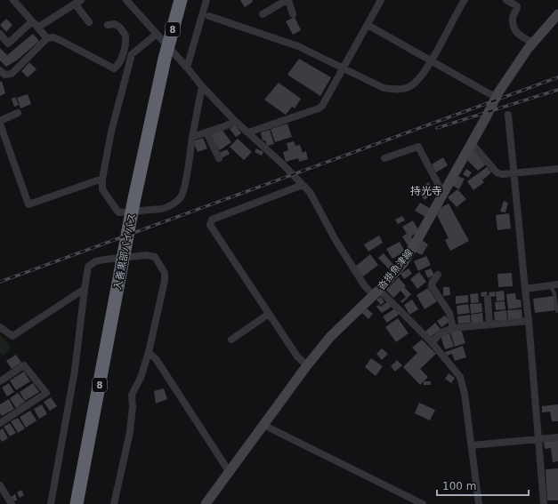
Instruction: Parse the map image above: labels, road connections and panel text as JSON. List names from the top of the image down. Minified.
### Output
{"streets":{"highway":["8","入善黒部バイパス"],"main road":["沓掛魚津線"]},"districts":["持光寺"],"scale_bar":"100 m"}
